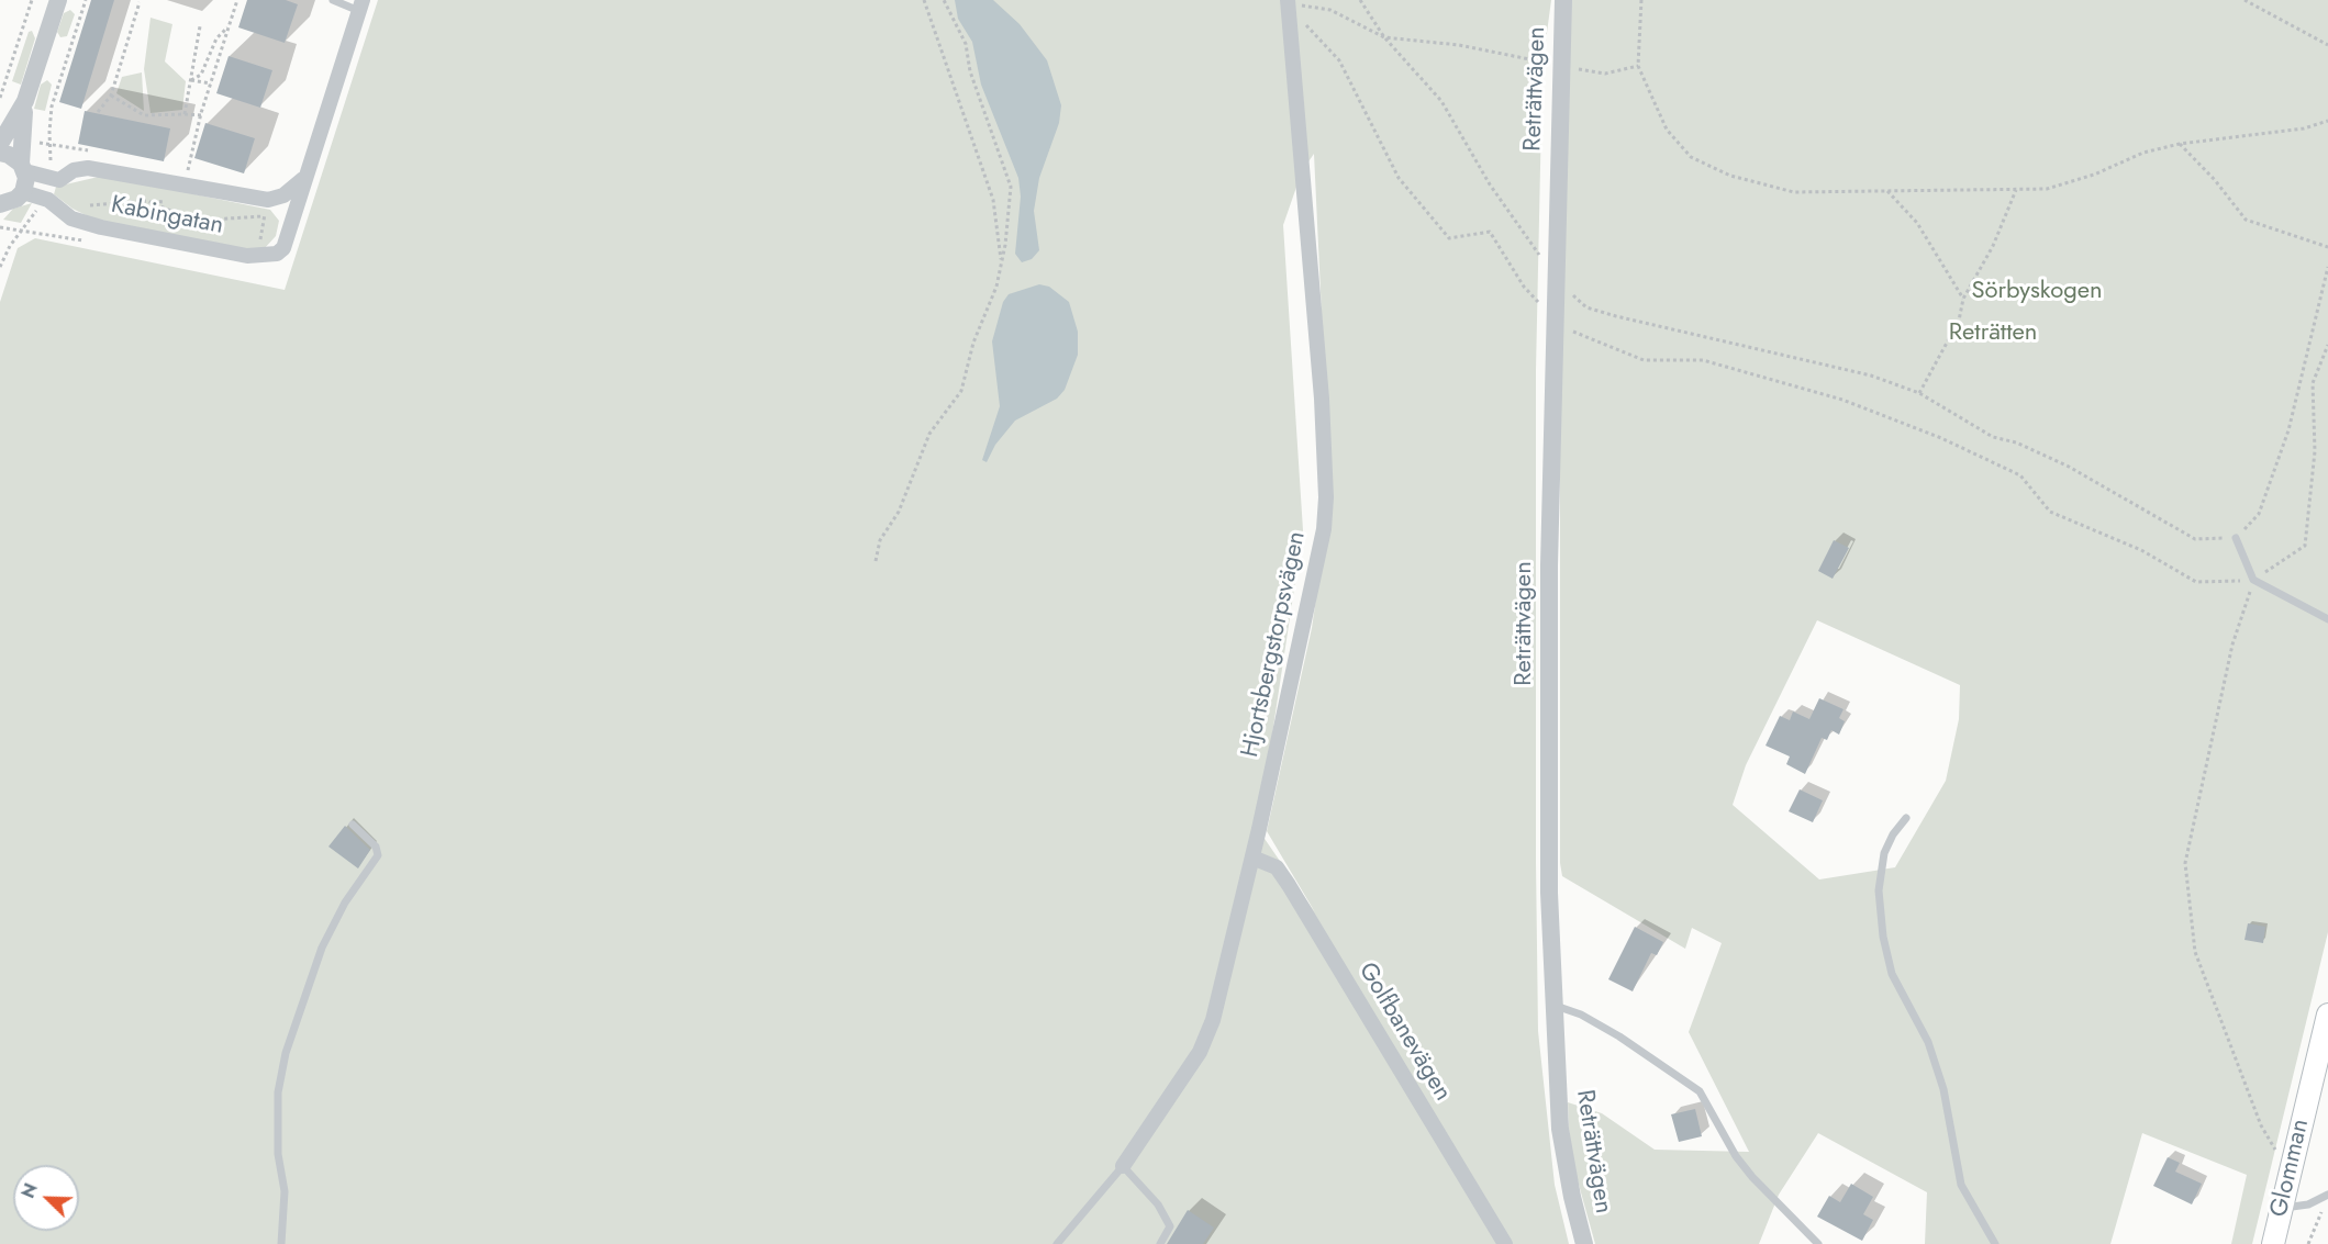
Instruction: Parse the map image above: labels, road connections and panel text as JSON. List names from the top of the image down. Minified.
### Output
{"streets":{"main road":["Glomman"],"street":["Reträttvägen","Kabingatan","Hjortsbergstorpsvägen","Golfbanevägen"]},"crossings":[["Hjortsbergstorpsvägen","Golfbanevägen"]],"parks":["Sörbyskogen","Reträtten"],"north":"top left"}
